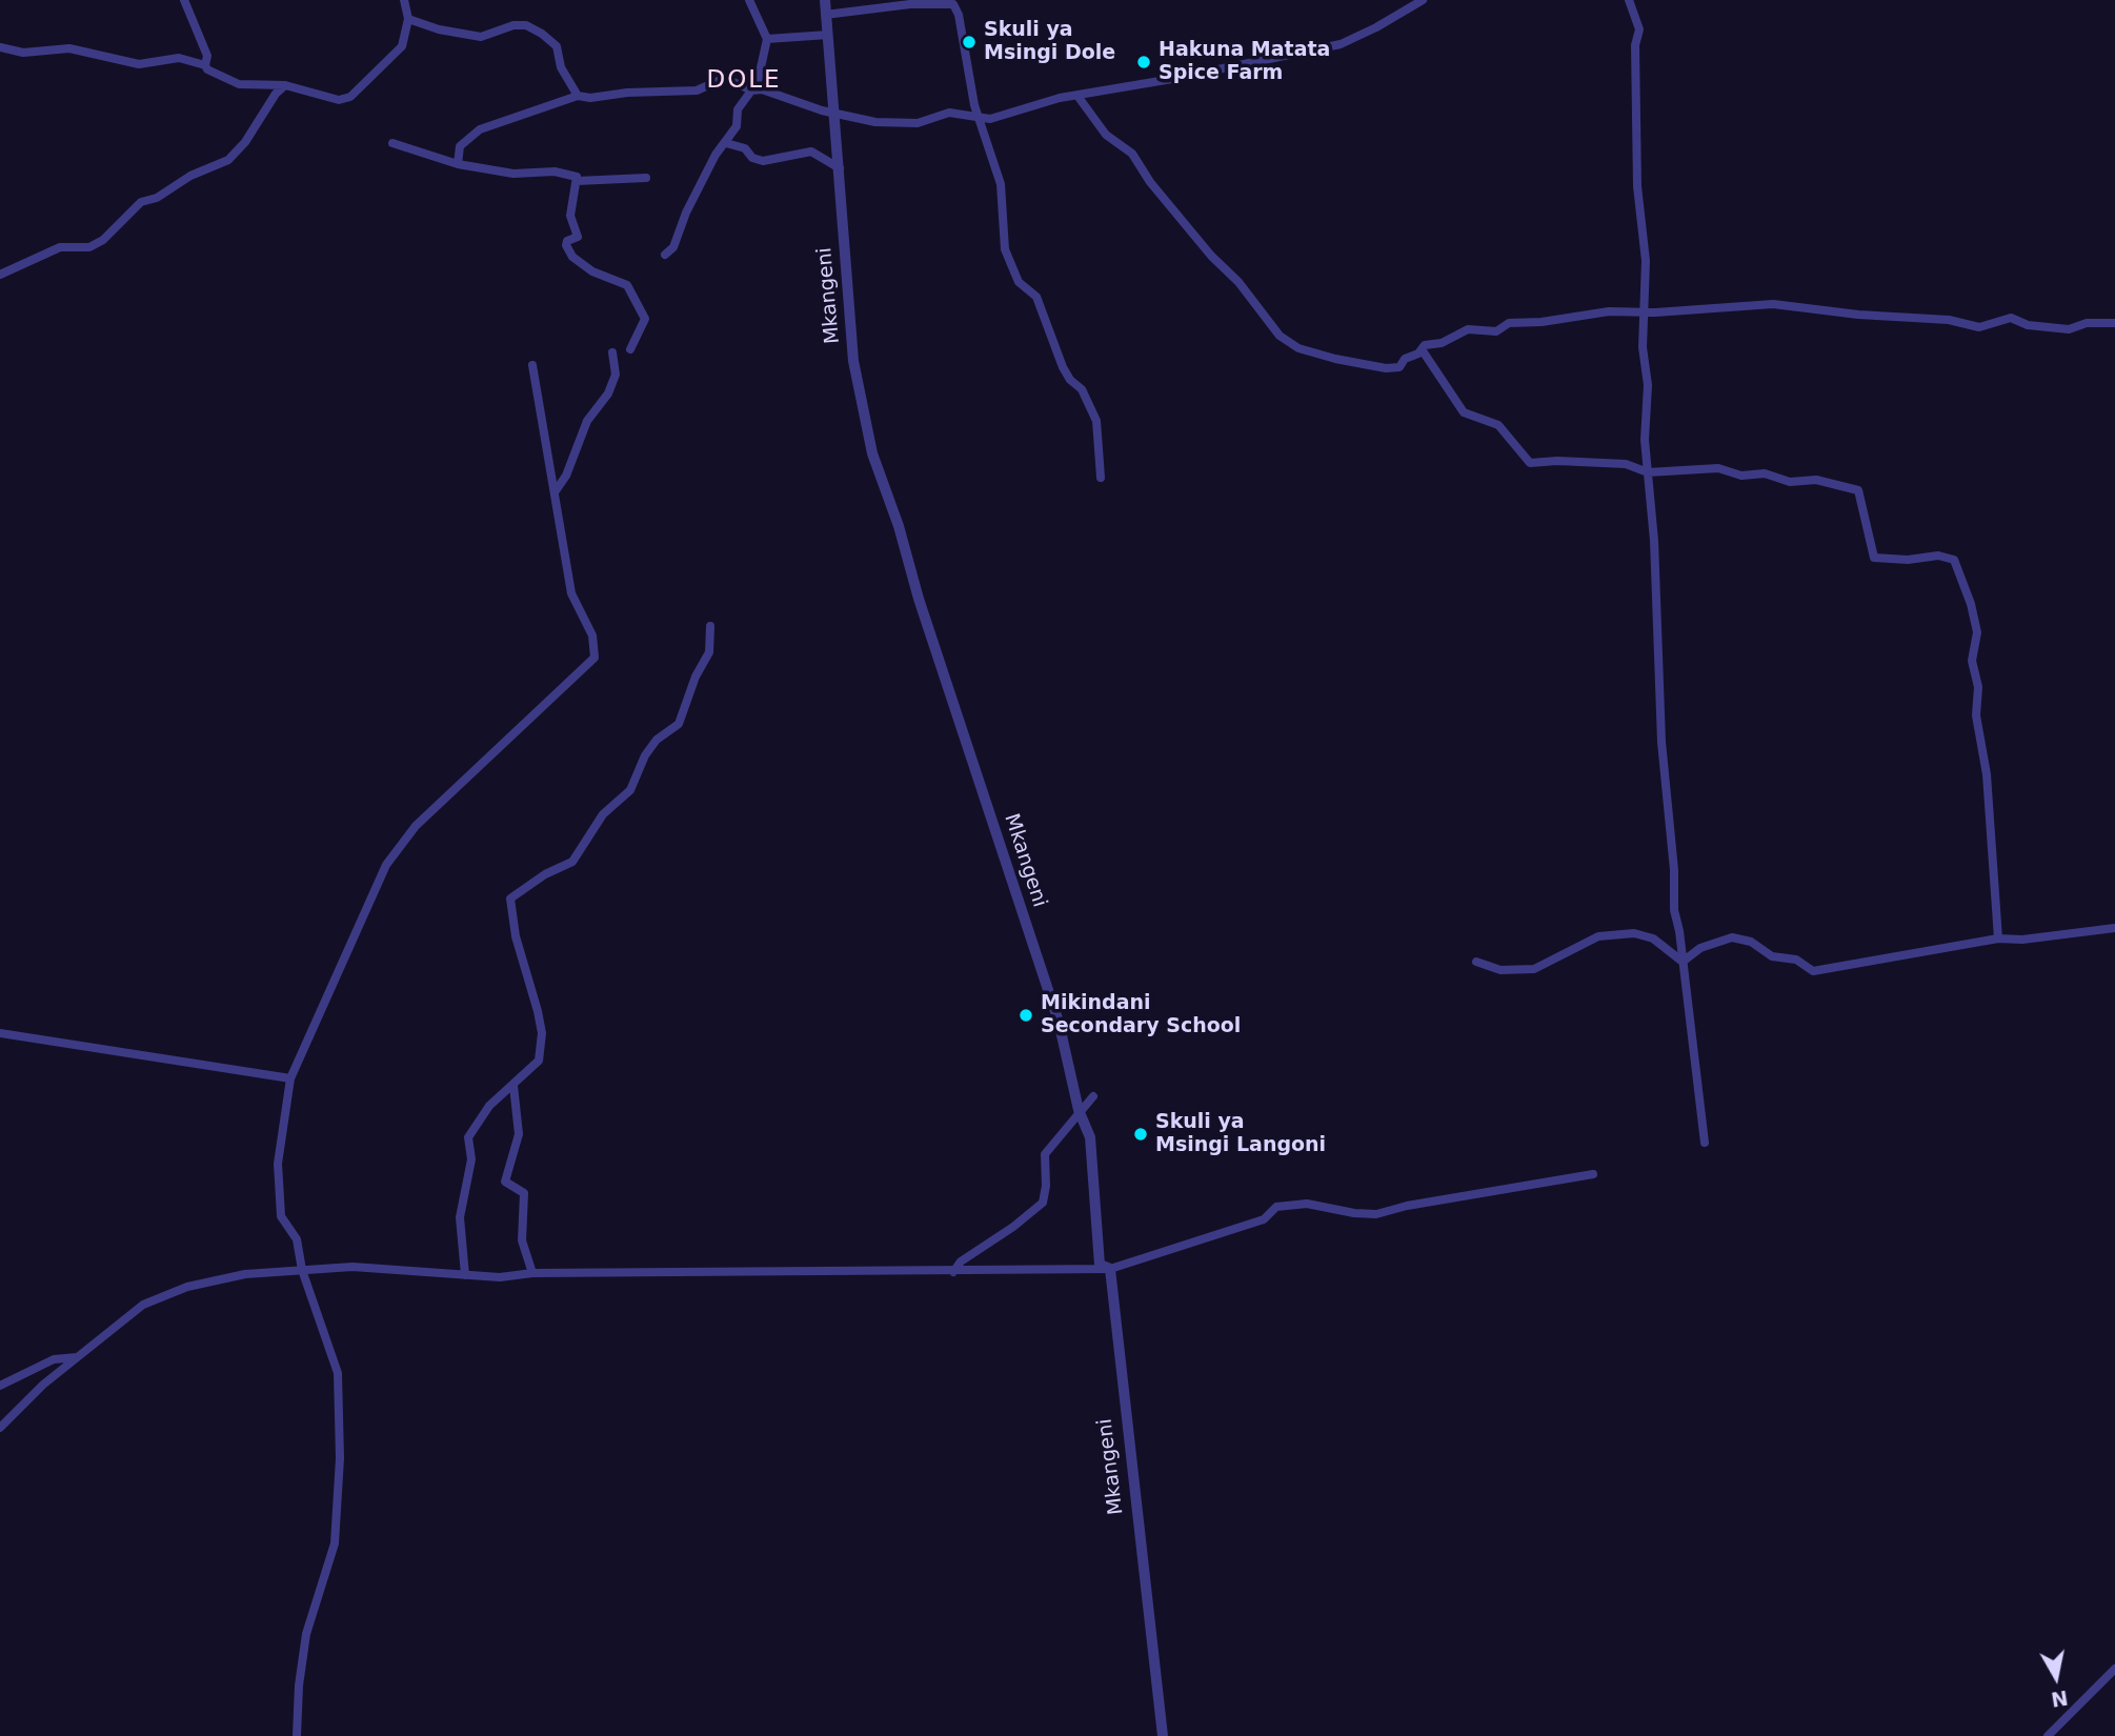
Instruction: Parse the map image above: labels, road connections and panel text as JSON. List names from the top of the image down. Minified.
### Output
{"streets":{"street":["Mkangeni"]},"districts":["DOLE"],"places":["Skuli ya Msingi Dole","Hakuna Matata Spice Farm","Mikindani Secondary School","Skuli ya Msingi Langoni"],"north":"bottom"}
